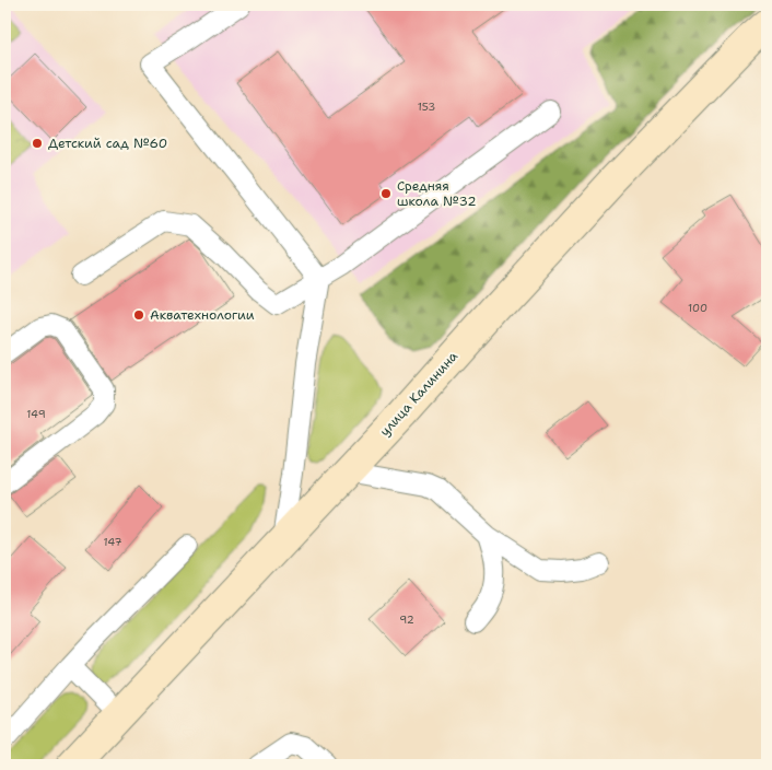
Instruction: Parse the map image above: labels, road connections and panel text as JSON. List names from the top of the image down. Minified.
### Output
{"streets":{"main road":["улица Калинина"]},"places":["Детский сад №60","Средняя школа №32","Акватехнологии"],"house_numbers":["153","100","149","147","92"]}
